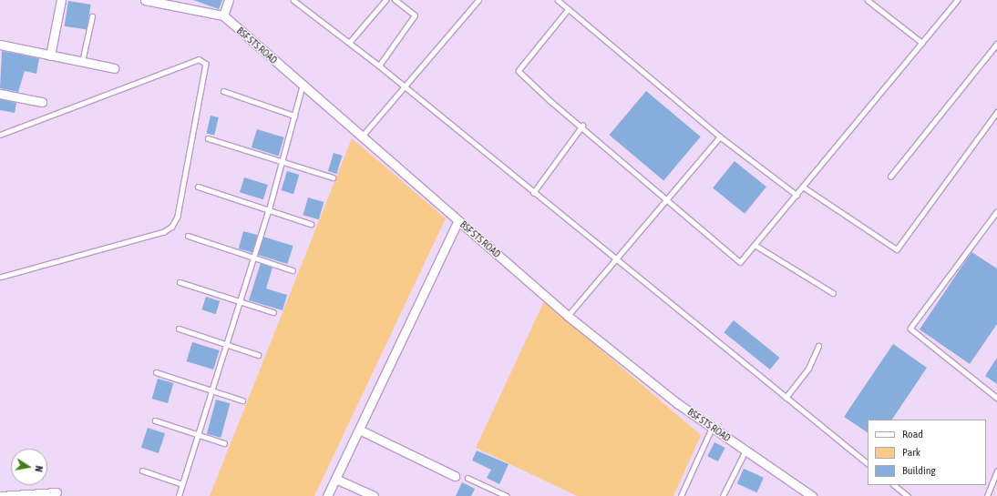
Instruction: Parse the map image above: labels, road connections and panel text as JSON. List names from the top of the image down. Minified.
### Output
{"streets":{"street":["BSF STS ROAD"]},"legend":["Road","Park","Building"],"north":"right"}
